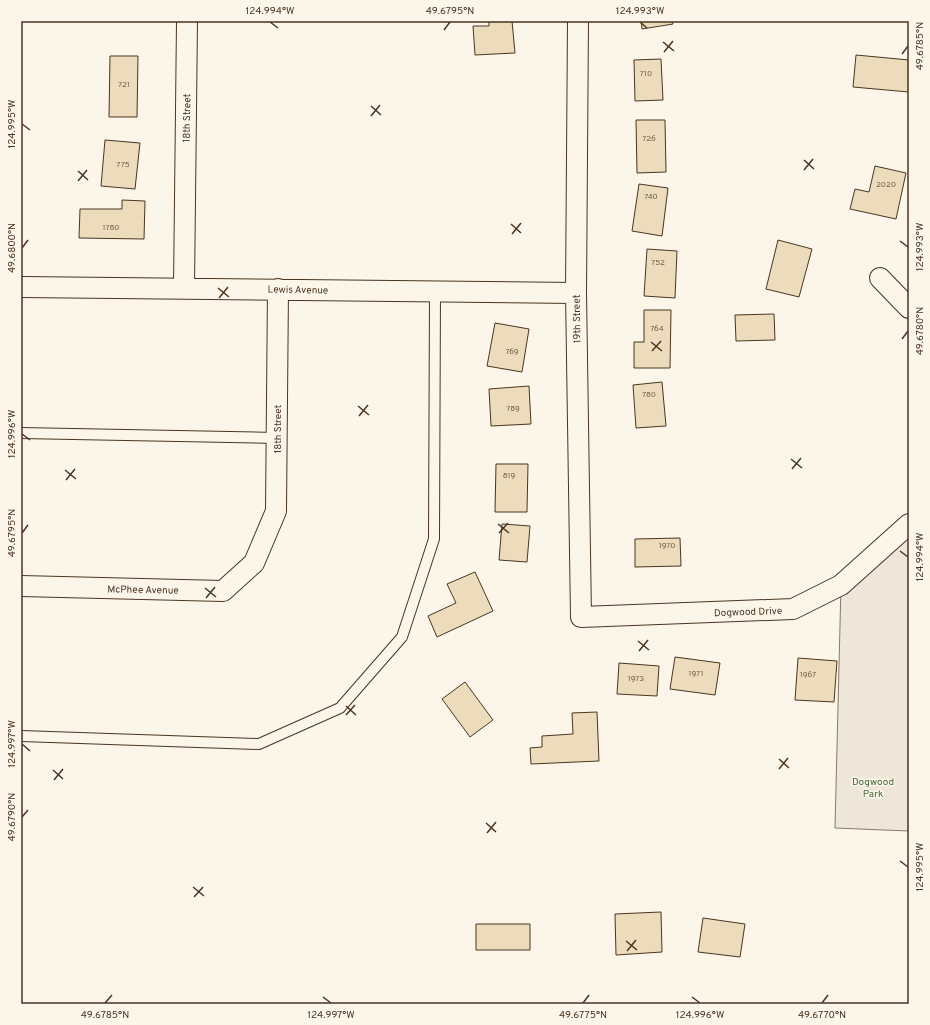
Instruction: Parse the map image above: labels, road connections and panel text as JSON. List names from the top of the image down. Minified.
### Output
{"streets":{"street":["18th Street","Lewis Avenue","19th Street","McPhee Avenue","Dogwood Drive"]},"crossings":[["18th Street","Lewis Avenue"],["18th Street","McPhee Avenue"],["Lewis Avenue","19th Street"],["19th Street","Dogwood Drive"]],"parks":["Dogwood Park"],"house_numbers":["710","721","726","775","2020","740","1780","752","764","769","780","789","819","1970","1971","1967","1973"],"coordinates":["124.994°W","49.6795°N","124.993°W","49.6785°N","124.995°W","49.6800°N","49.6780°N","124.996°W","124.997°W","49.6790°N","49.6775°N","49.6770°N"]}
